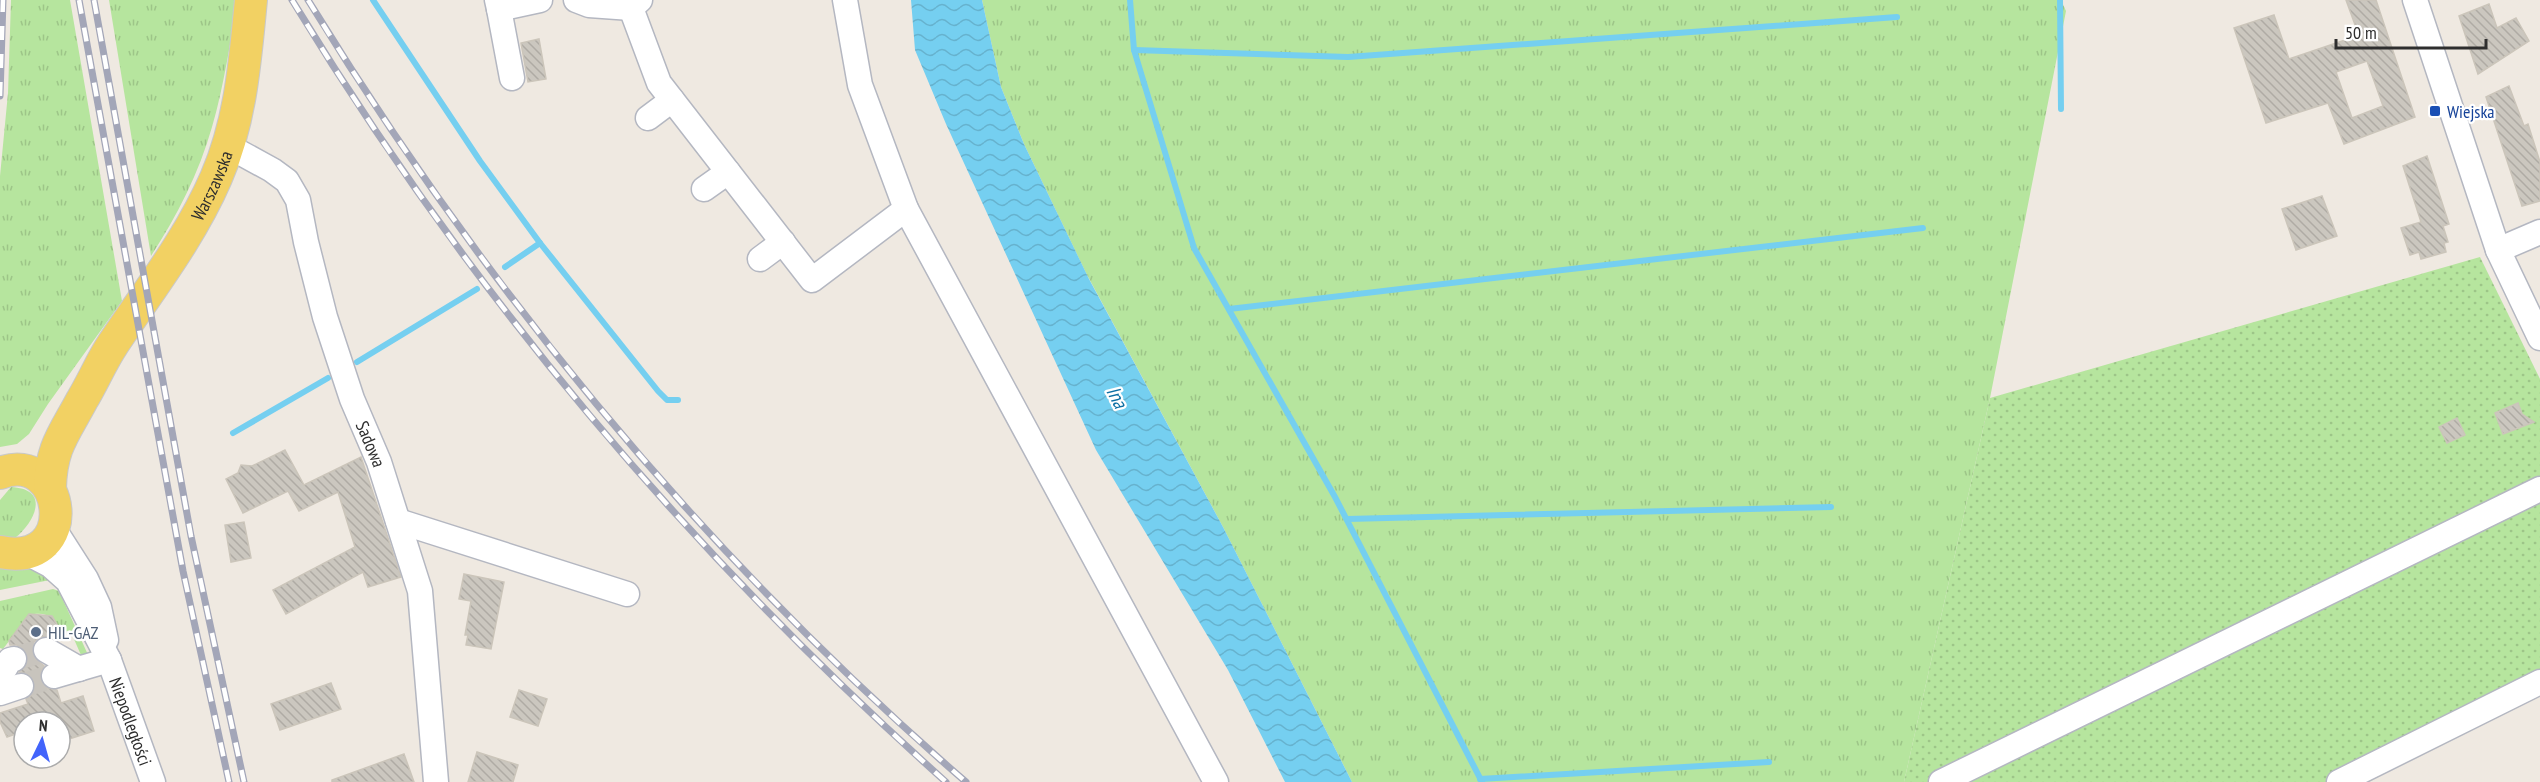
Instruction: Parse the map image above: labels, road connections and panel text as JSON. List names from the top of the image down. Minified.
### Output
{"streets":{"main road":["Warszawska"],"street":["Sadowa","Niepodległości"]},"crossings":[["Warszawska","Sadowa"],["Warszawska","Niepodległości"]],"water":["Ina"],"places":{"transit":["Wiejska"],"other":["HIL-GAZ"]},"scale_bar":"50 m","north":"top"}
